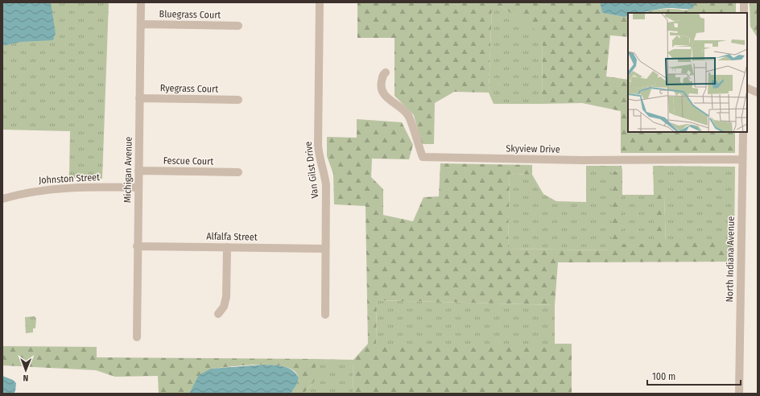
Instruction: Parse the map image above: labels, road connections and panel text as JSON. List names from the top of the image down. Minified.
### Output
{"streets":{"street":["Bluegrass Court","Ryegrass Court","Skyview Drive","Fescue Court","Michigan Avenue","Van Gilst Drive","Johnston Street","Alfalfa Street","North Indiana Avenue"]},"crossings":[["Bluegrass Court","Michigan Avenue"],["Ryegrass Court","Michigan Avenue"],["Skyview Drive","North Indiana Avenue"],["Fescue Court","Michigan Avenue"],["Michigan Avenue","Johnston Street"],["Michigan Avenue","Alfalfa Street"],["Van Gilst Drive","Alfalfa Street"]],"scale_bar":"100 m","north":"bottom"}
